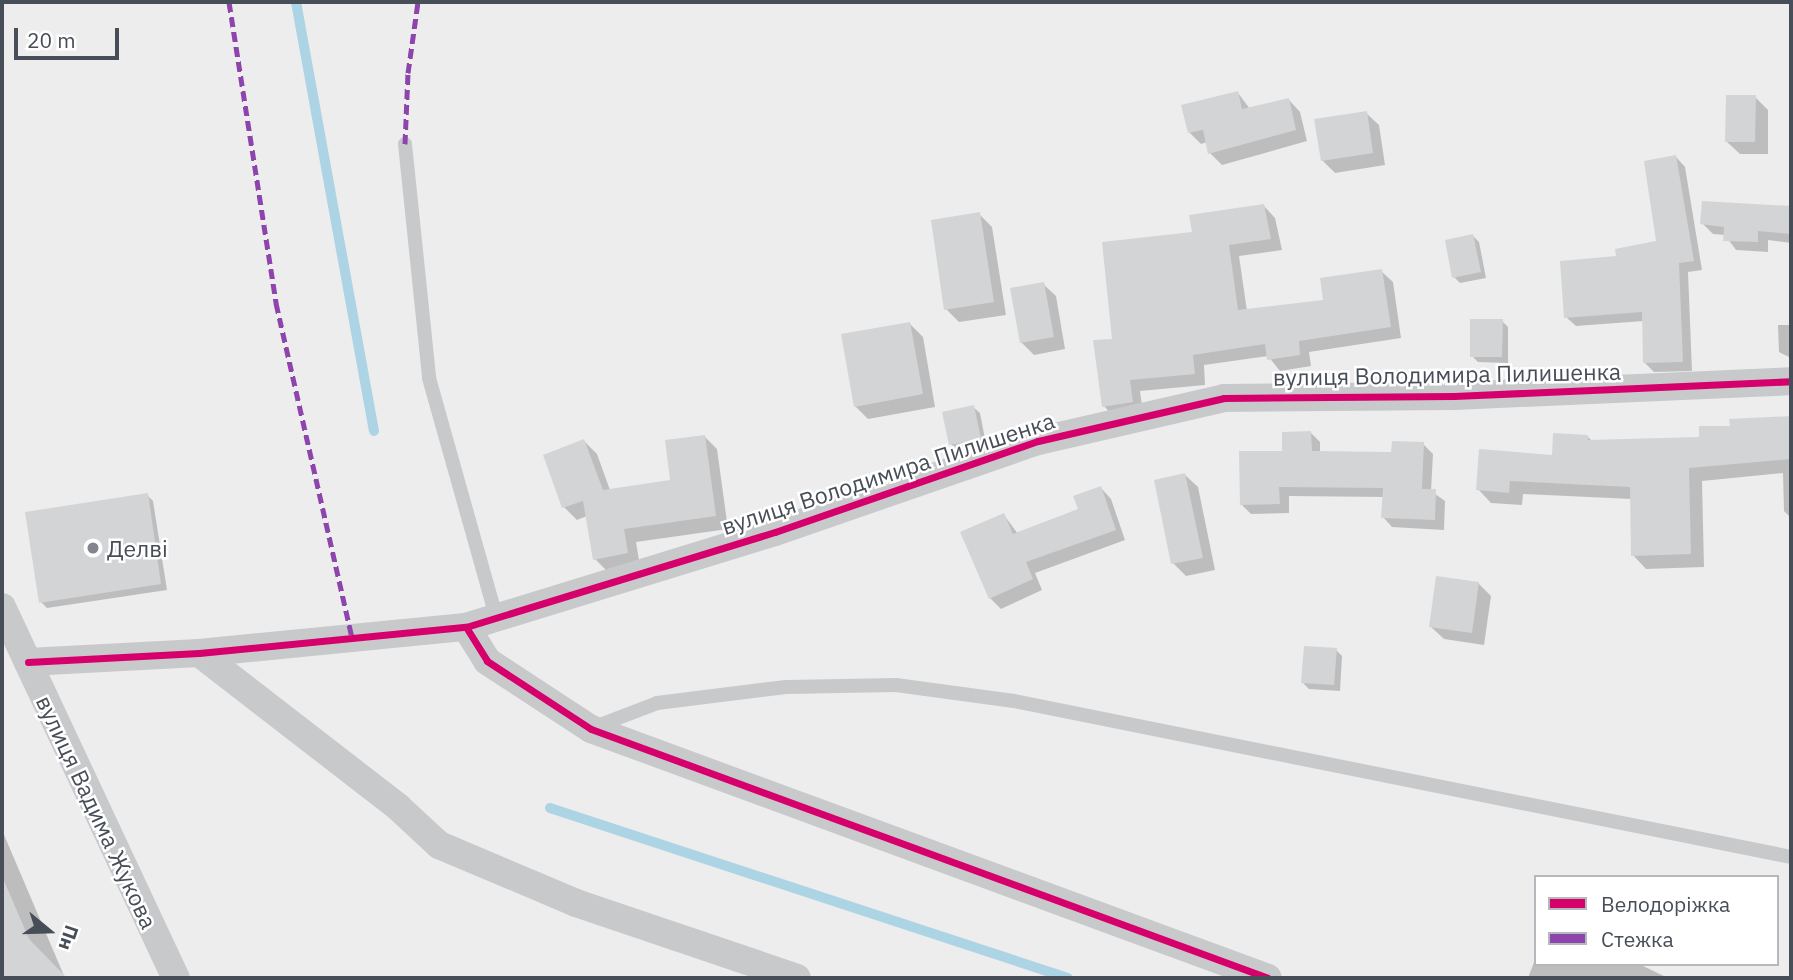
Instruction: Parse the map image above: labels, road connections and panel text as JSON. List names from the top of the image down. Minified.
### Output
{"streets":{"street":["вулиця Володимира Пилишенка","вулиця Вадима Жукова"]},"crossings":[["вулиця Володимира Пилишенка","вулиця Вадима Жукова"]],"places":["Делві"],"legend":["Велодоріжка","Стежка"],"scale_bar":"20 m","north":"right"}
